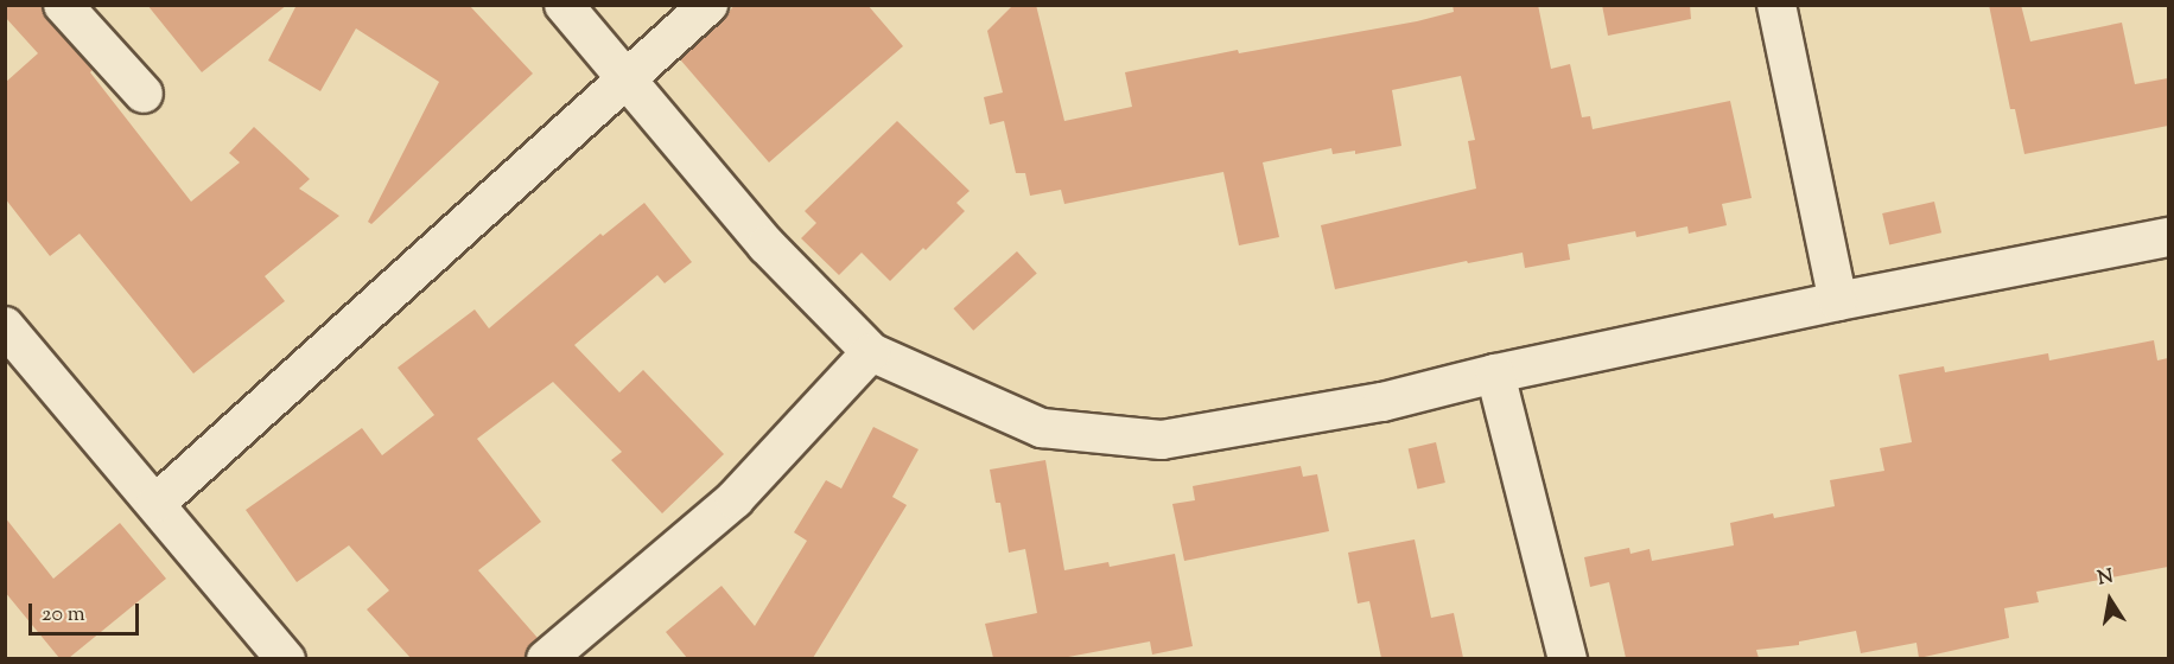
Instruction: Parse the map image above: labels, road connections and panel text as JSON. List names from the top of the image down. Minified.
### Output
{"scale_bar":"20 m","north":"top"}
